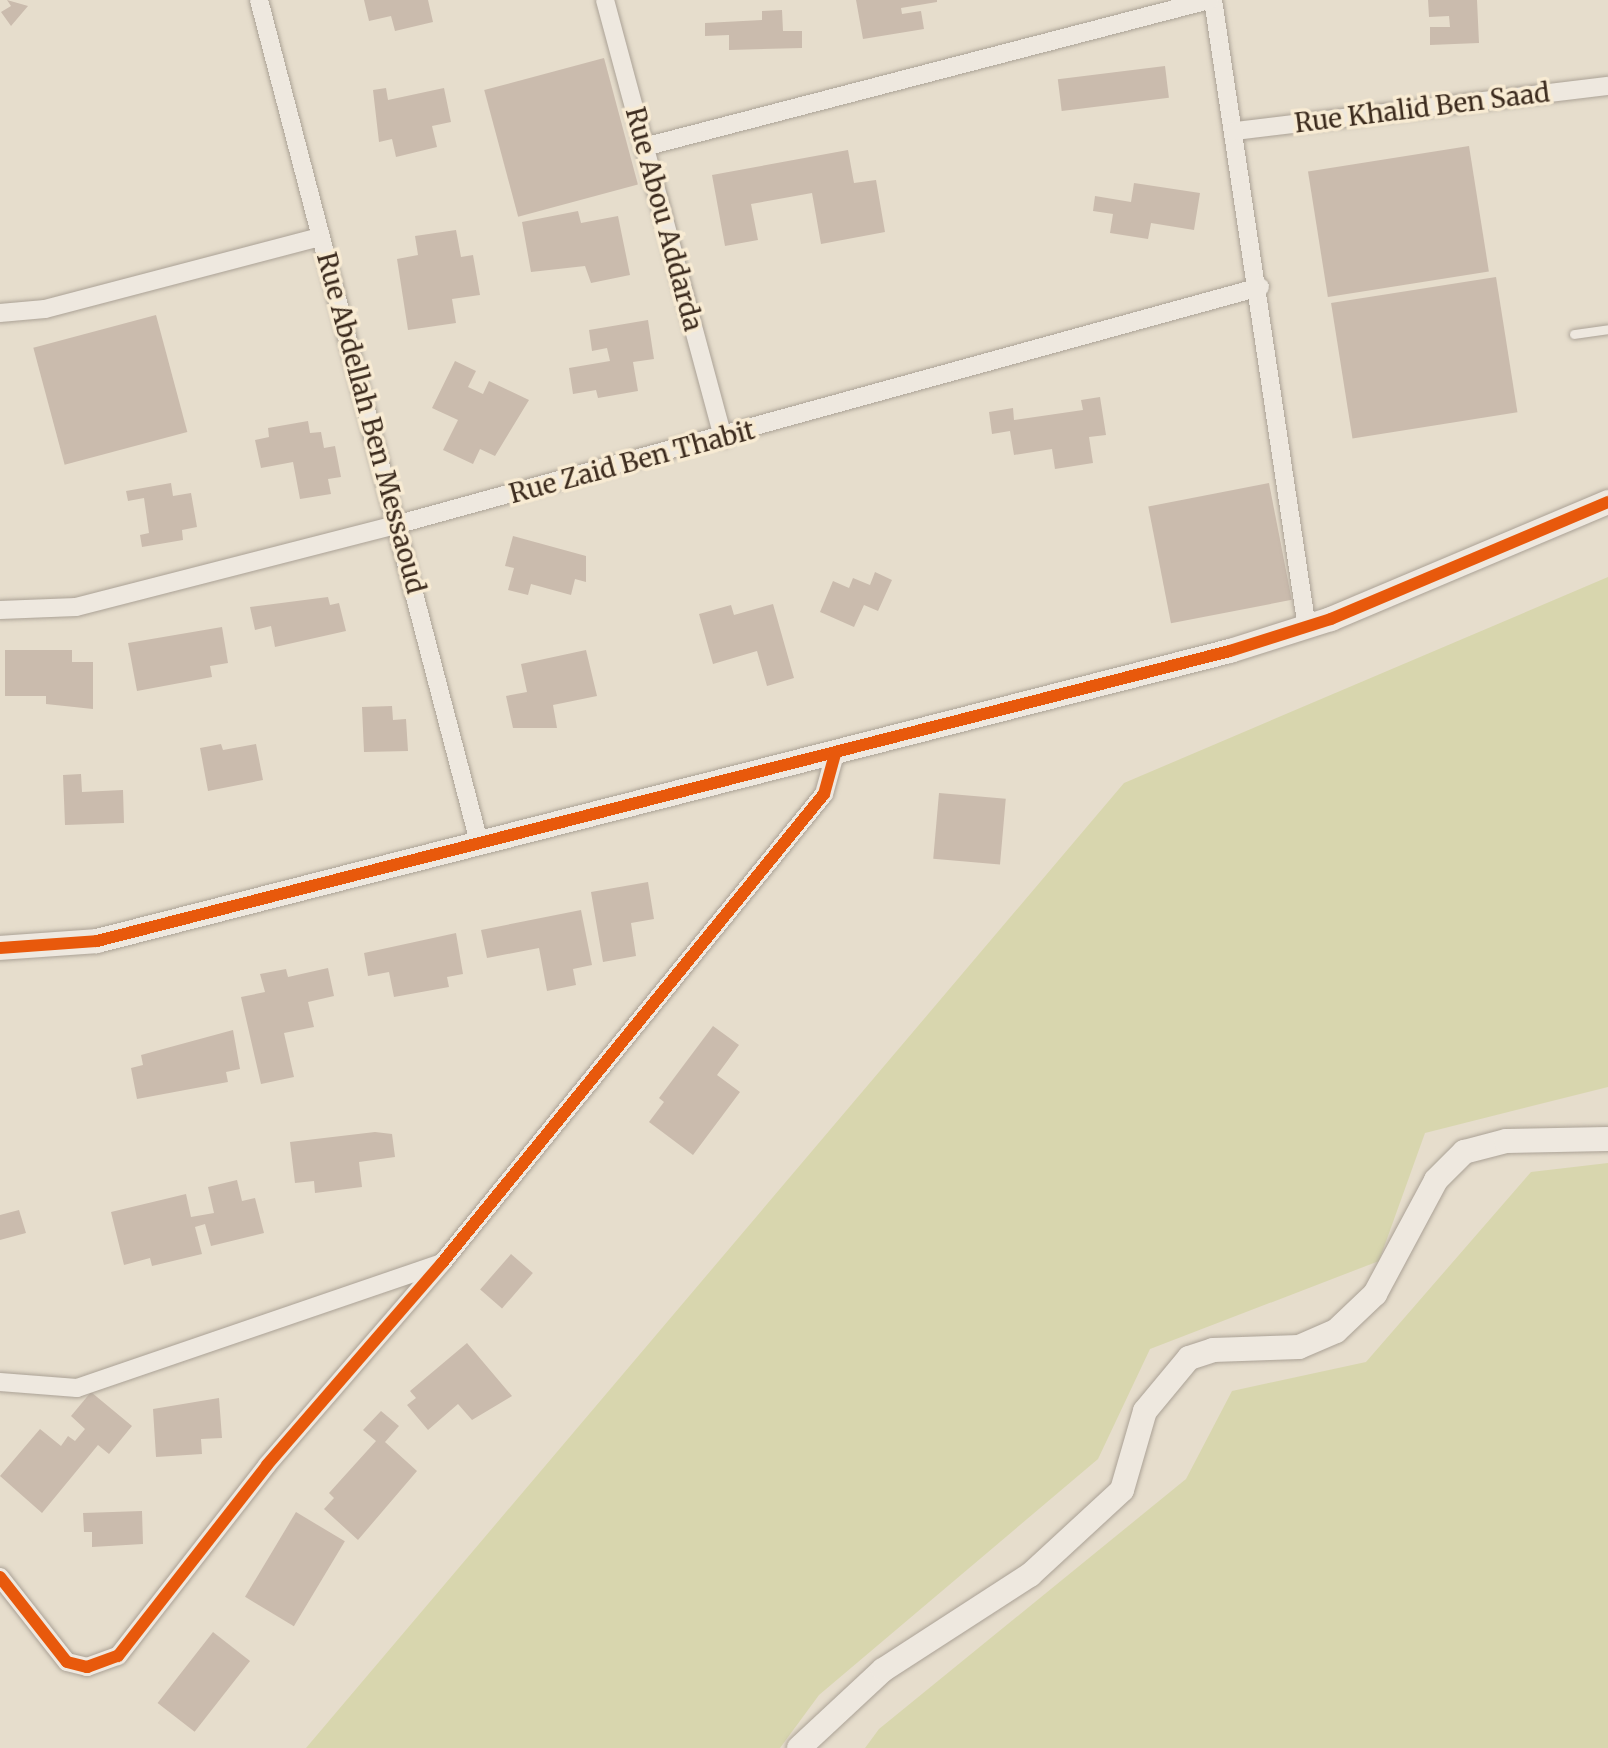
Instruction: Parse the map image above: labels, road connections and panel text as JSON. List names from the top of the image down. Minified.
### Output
{"streets":{"street":["Rue Khalid Ben Saad","Rue Abou Addarda","Rue Abdellah Ben Messaoud","Rue Zaid Ben Thabit"]},"crossings":[["Rue Abou Addarda","Rue Zaid Ben Thabit"],["Rue Abdellah Ben Messaoud","Rue Zaid Ben Thabit"]]}
